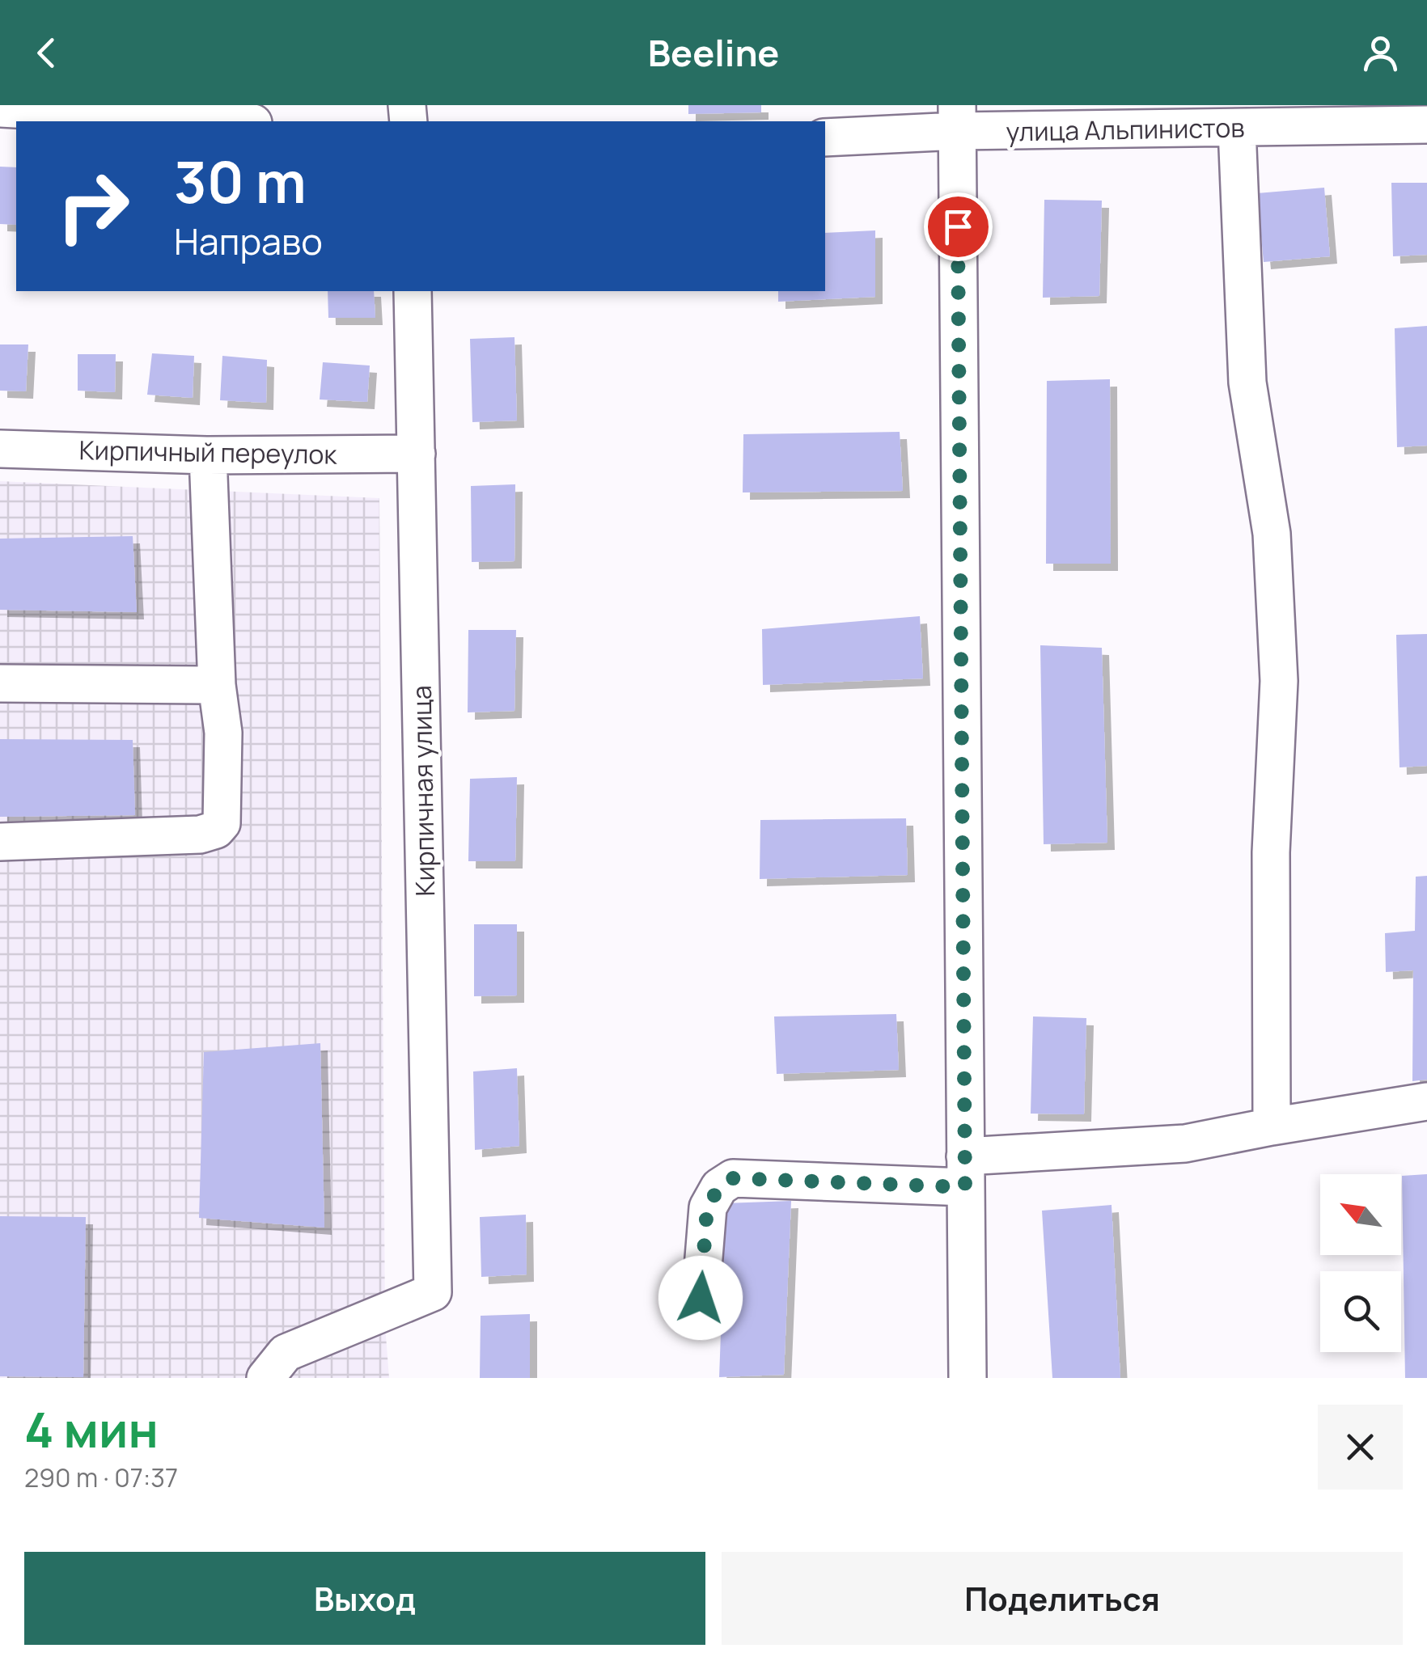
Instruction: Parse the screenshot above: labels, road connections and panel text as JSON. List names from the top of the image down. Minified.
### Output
{"streets":{"street":["улица Альпинистов","Кирпичный переулок","Кирпичная улица"]},"crossings":[["Кирпичный переулок","Кирпичная улица"]],"north":"top left","page":{"header":"Beeline","turn":["30 m","Направо"],"heading":["4 мин","290 m · 07:37"],"buttons":["Выход","Поделиться"]}}
